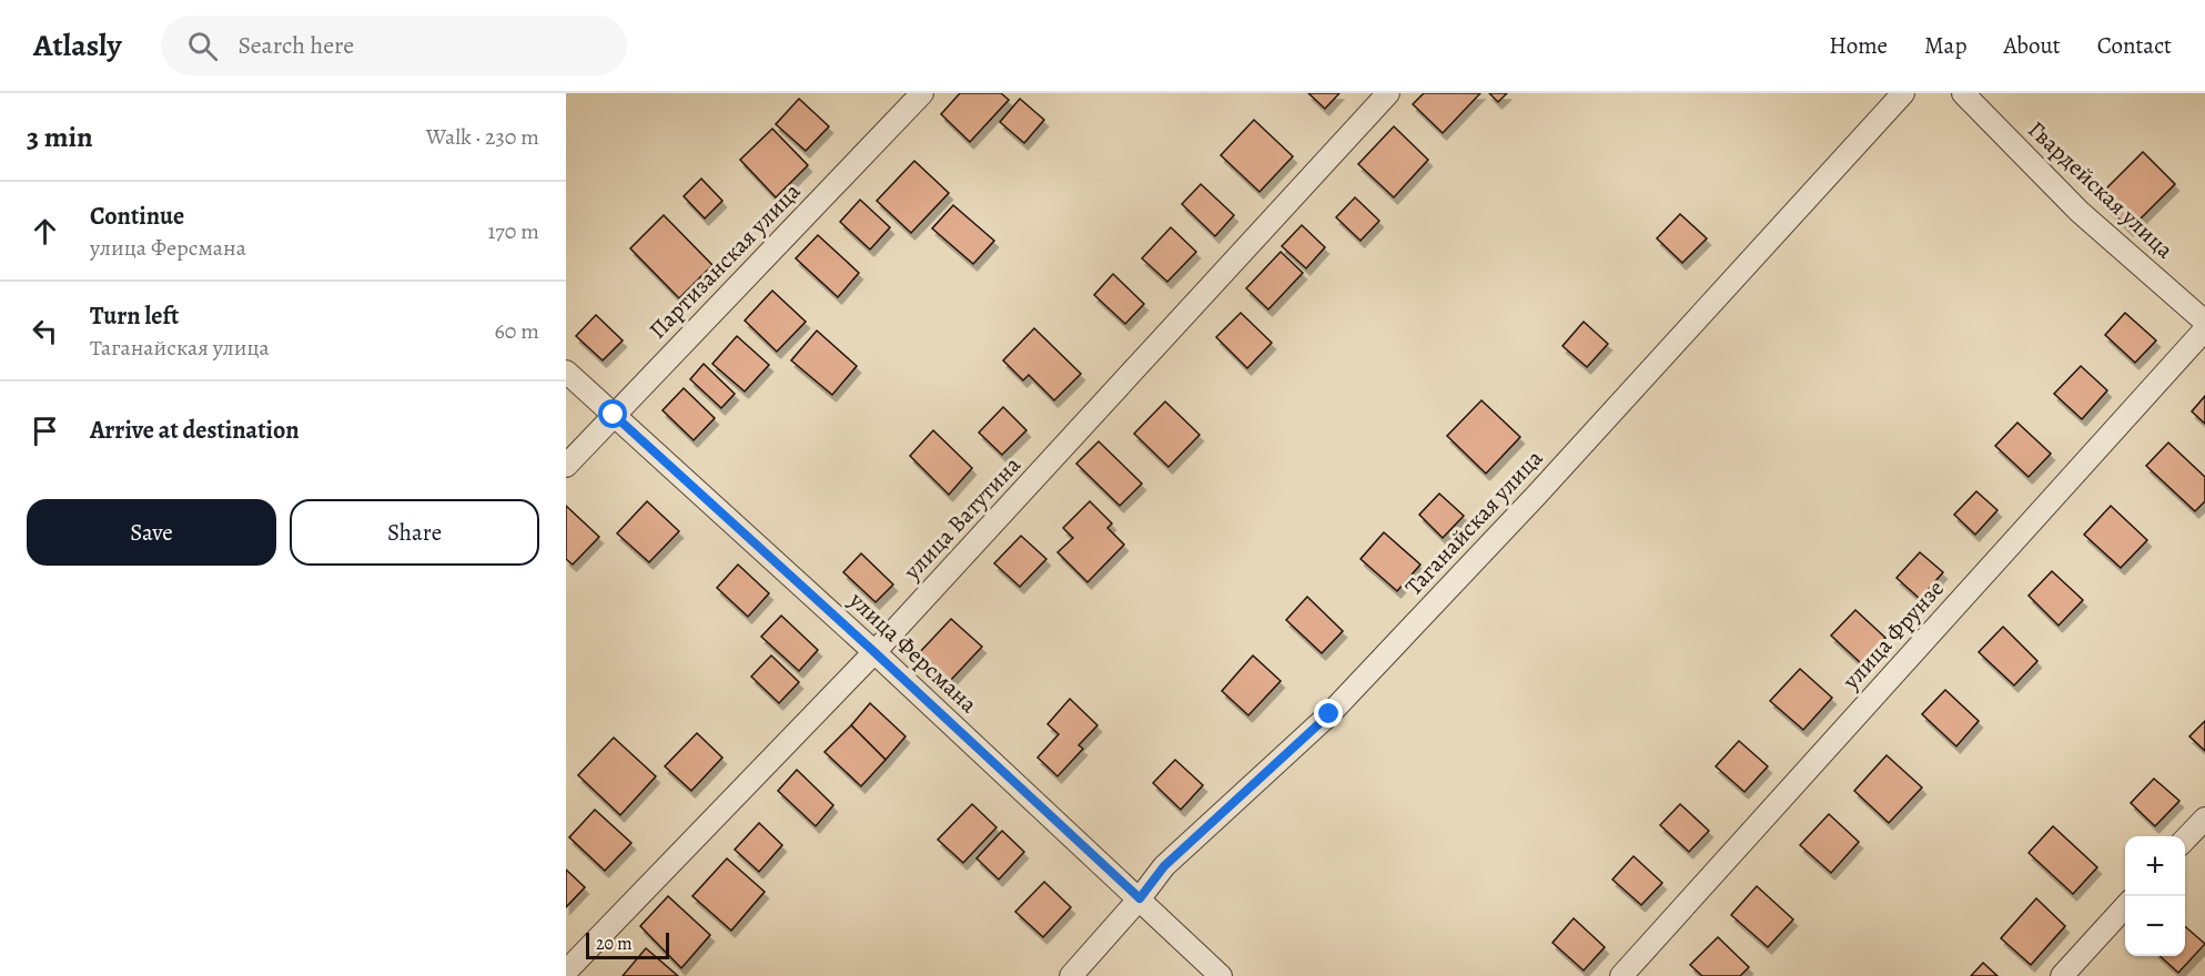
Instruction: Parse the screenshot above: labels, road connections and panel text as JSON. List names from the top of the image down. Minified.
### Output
{"streets":{"street":["Гвардейская улица","Партизанская улица","улица Ватутина","Таганайская улица","улица Фрунзе","улица Ферсмана"]},"crossings":[["Партизанская улица","улица Ферсмана"],["улица Ватутина","улица Ферсмана"],["Таганайская улица","улица Ферсмана"]],"scale_bar":"20 m","page":{"header":"Atlasly","search":"Search here","nav":["Home","Map","About","Contact"],"heading":["3 min","Walk · 230 m"],"list":[["Continue","улица Ферсмана","170 m"],["Turn left","Таганайская улица","60 m"],"Arrive at destination"],"buttons":["Save","Share"],"map_buttons":["+","−"],"scale":"20 m"}}
